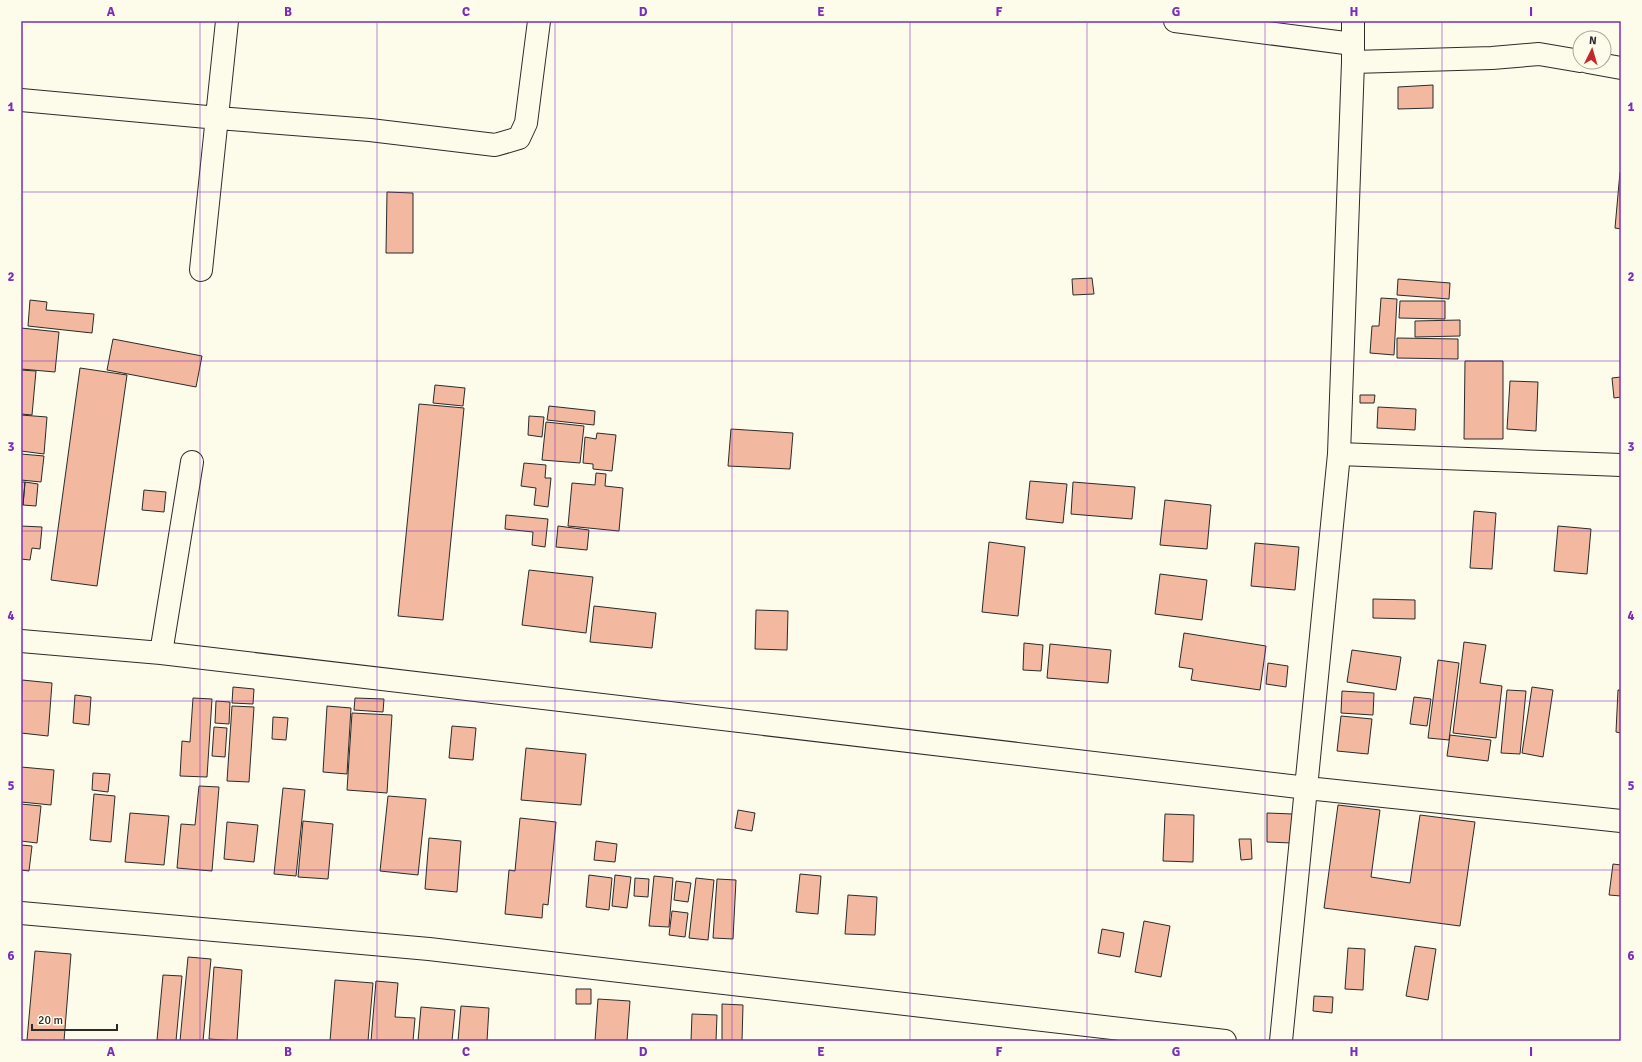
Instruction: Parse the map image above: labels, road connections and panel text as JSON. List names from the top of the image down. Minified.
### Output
{"scale_bar":"20 m","north":"top","grid":{"columns":["A","B","C","D","E","F","G","H","I"],"rows":["1","2","3","4","5","6"]}}
